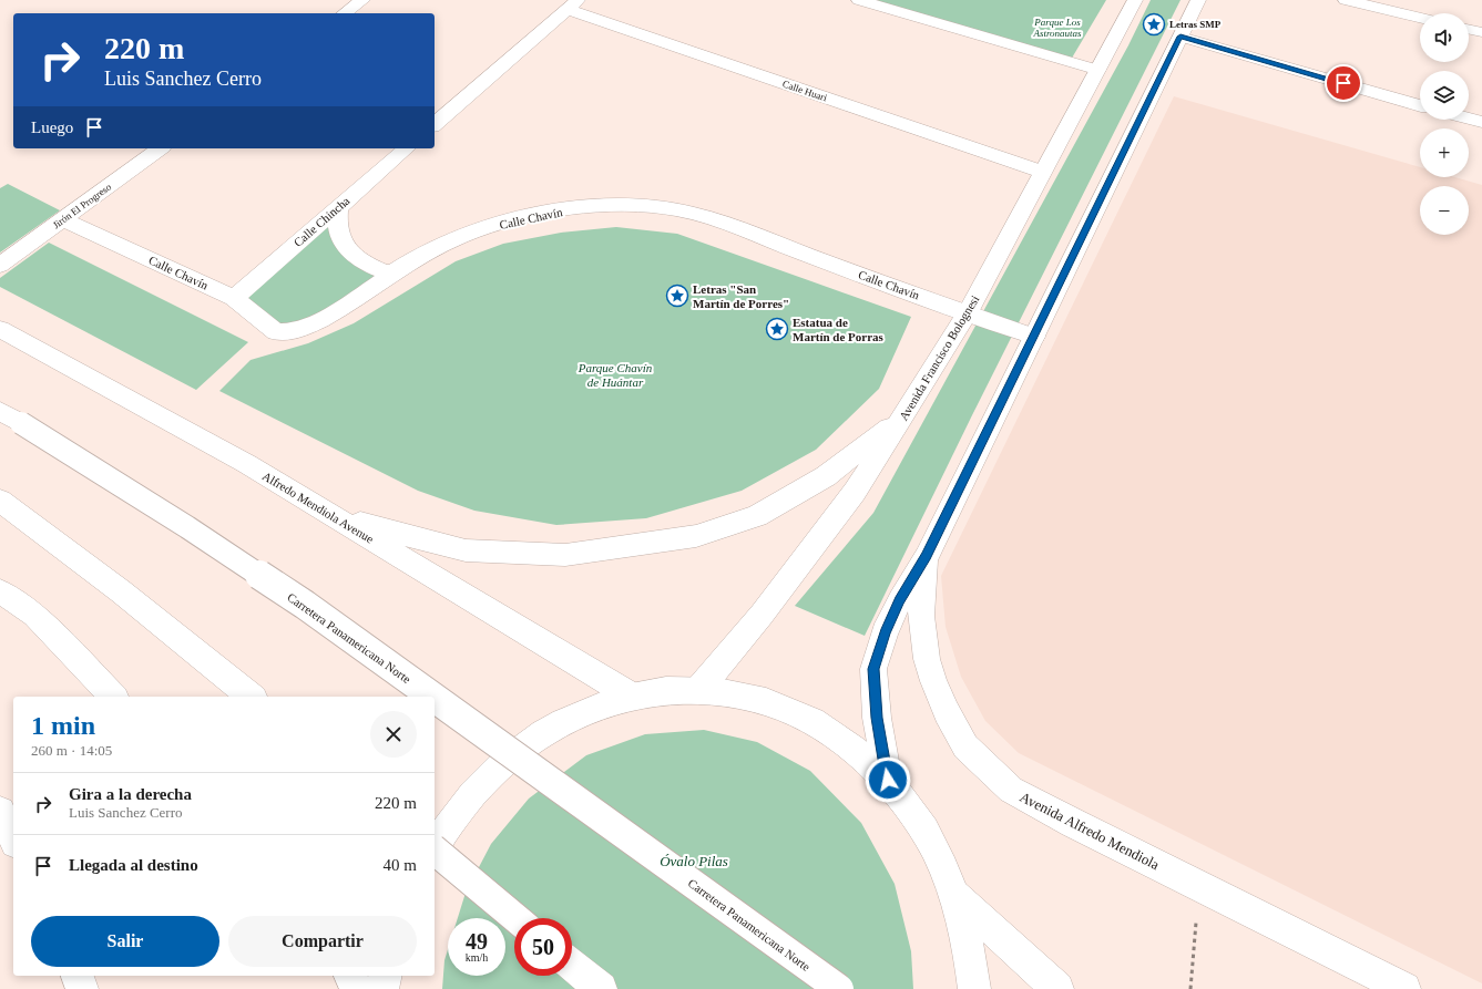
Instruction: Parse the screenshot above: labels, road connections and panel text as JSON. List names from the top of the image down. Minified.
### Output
{"streets":{"main road":["Calle Huari","Jirón El Progreso","Calle Chavín","Calle Chincha","Avenida Francisco Bolognesi","Alfredo Mendiola Avenue","Carretera Panamericana Norte","Avenida Alfredo Mendiola"]},"crossings":[["Calle Huari","Avenida Francisco Bolognesi"],["Jirón El Progreso","Calle Chavín"],["Calle Chavín","Calle Chincha"],["Calle Chavín","Avenida Francisco Bolognesi"]],"parks":["Parque Los Astronautas","Parque Chavín de Huántar","Óvalo Pilas"],"places":{"place":["Letras SMP","Letras \"San Martín de Porres\"","Estatua de Martín de Porras"]},"page":{"map_buttons":["+","−"],"turn":["220 m","Luis Sanchez Cerro"],"then":"Luego","heading":["1 min","260 m · 14:05"],"list":[{"name":"Gira a la derecha","note":"Luis Sanchez Cerro","value":"220 m"},{"name":"Llegada al destino","value":"40 m"}],"buttons":["Salir","Compartir"],"speed":"49 km/h","limit":"50"}}
